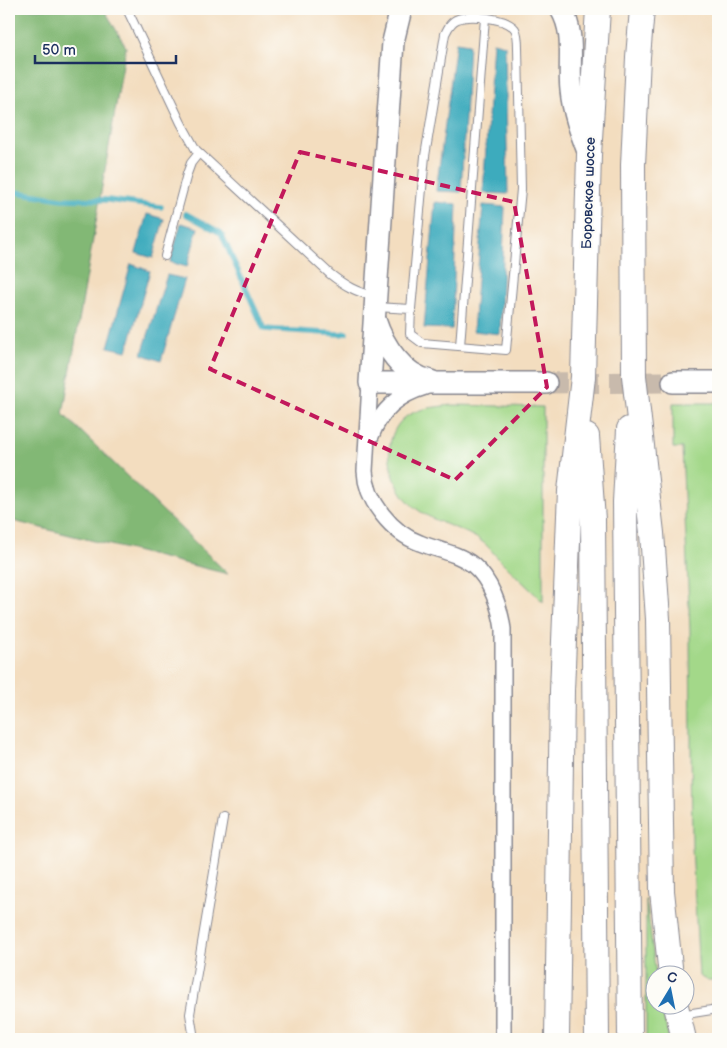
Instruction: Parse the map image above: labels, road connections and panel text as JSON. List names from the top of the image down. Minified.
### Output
{"streets":{"main road":["Боровское шоссе"]},"scale_bar":"50 m","north":"top"}
